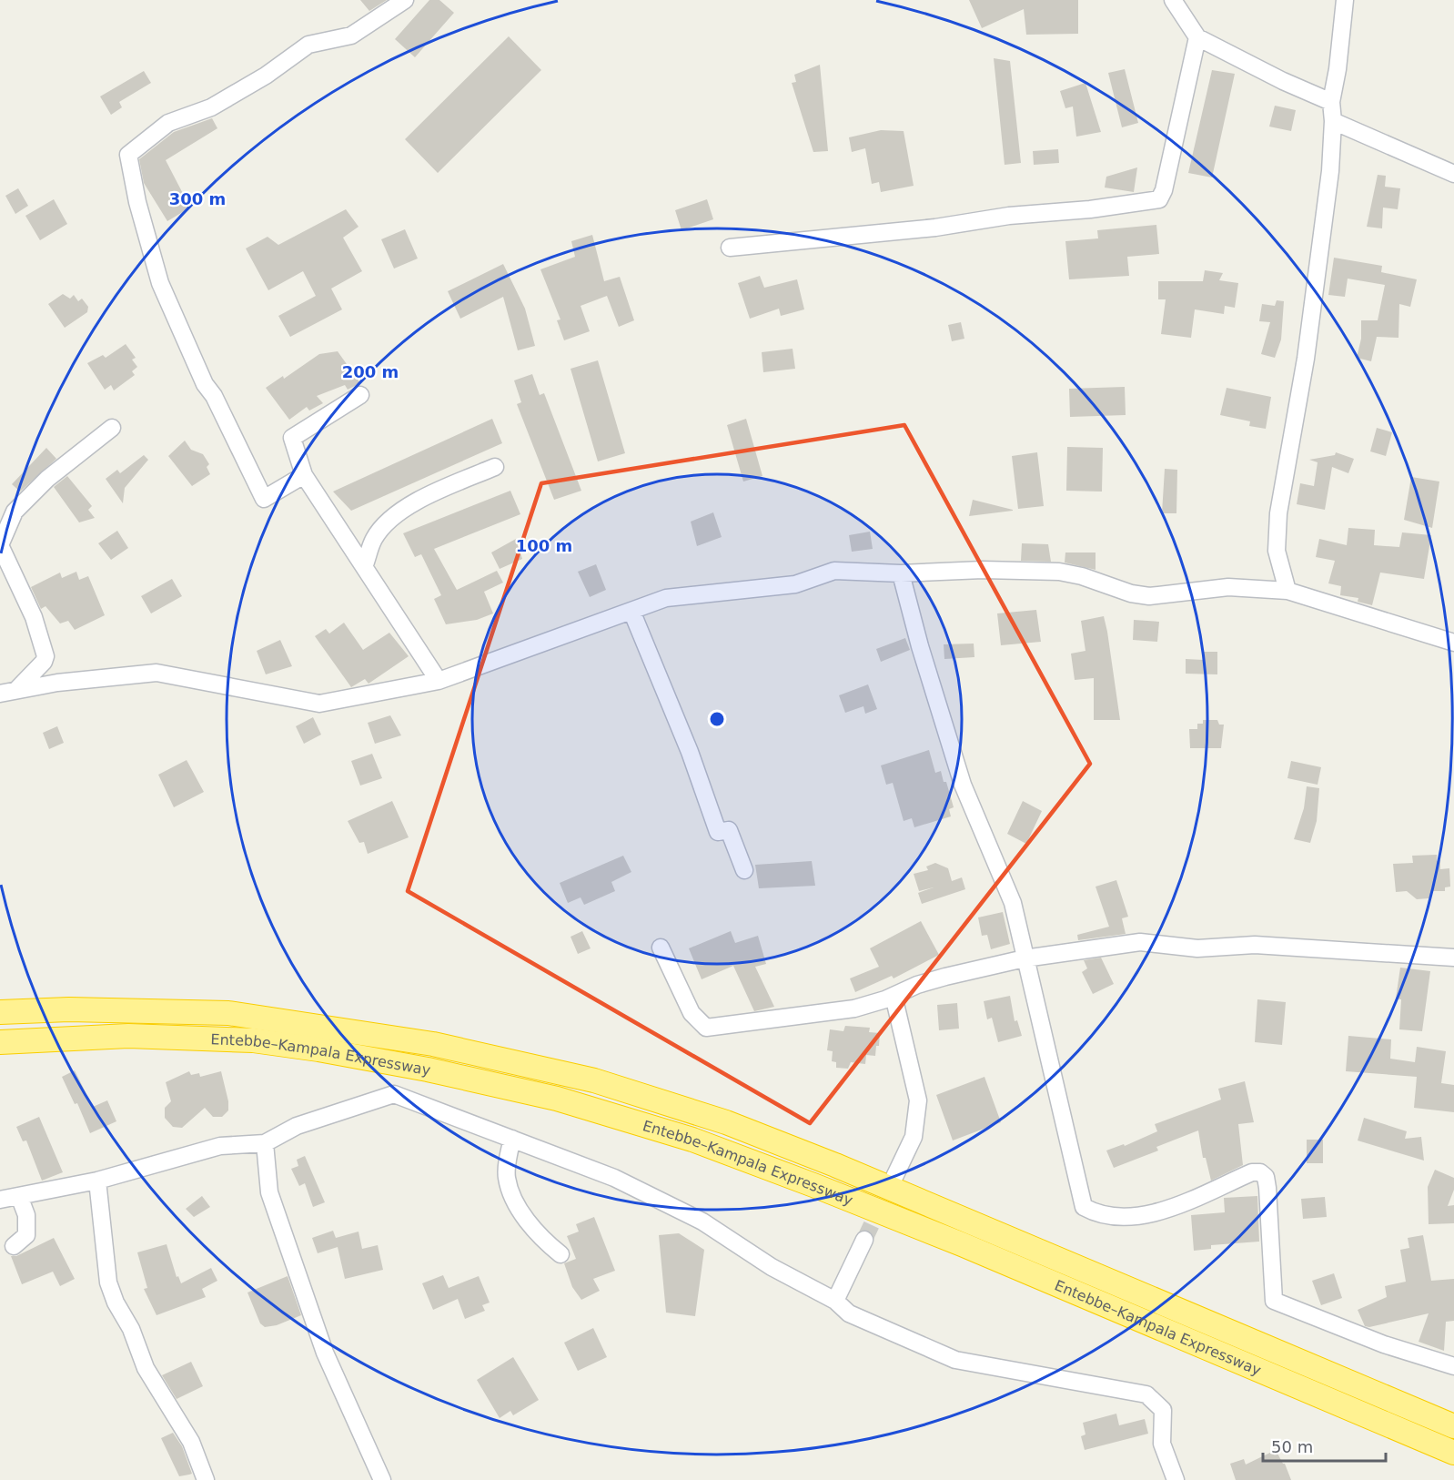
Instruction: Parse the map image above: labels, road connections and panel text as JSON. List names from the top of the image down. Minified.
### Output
{"streets":{"highway":["Entebbe–Kampala Expressway"]},"scale_bar":"50 m","rings":["300 m","200 m","100 m"]}
